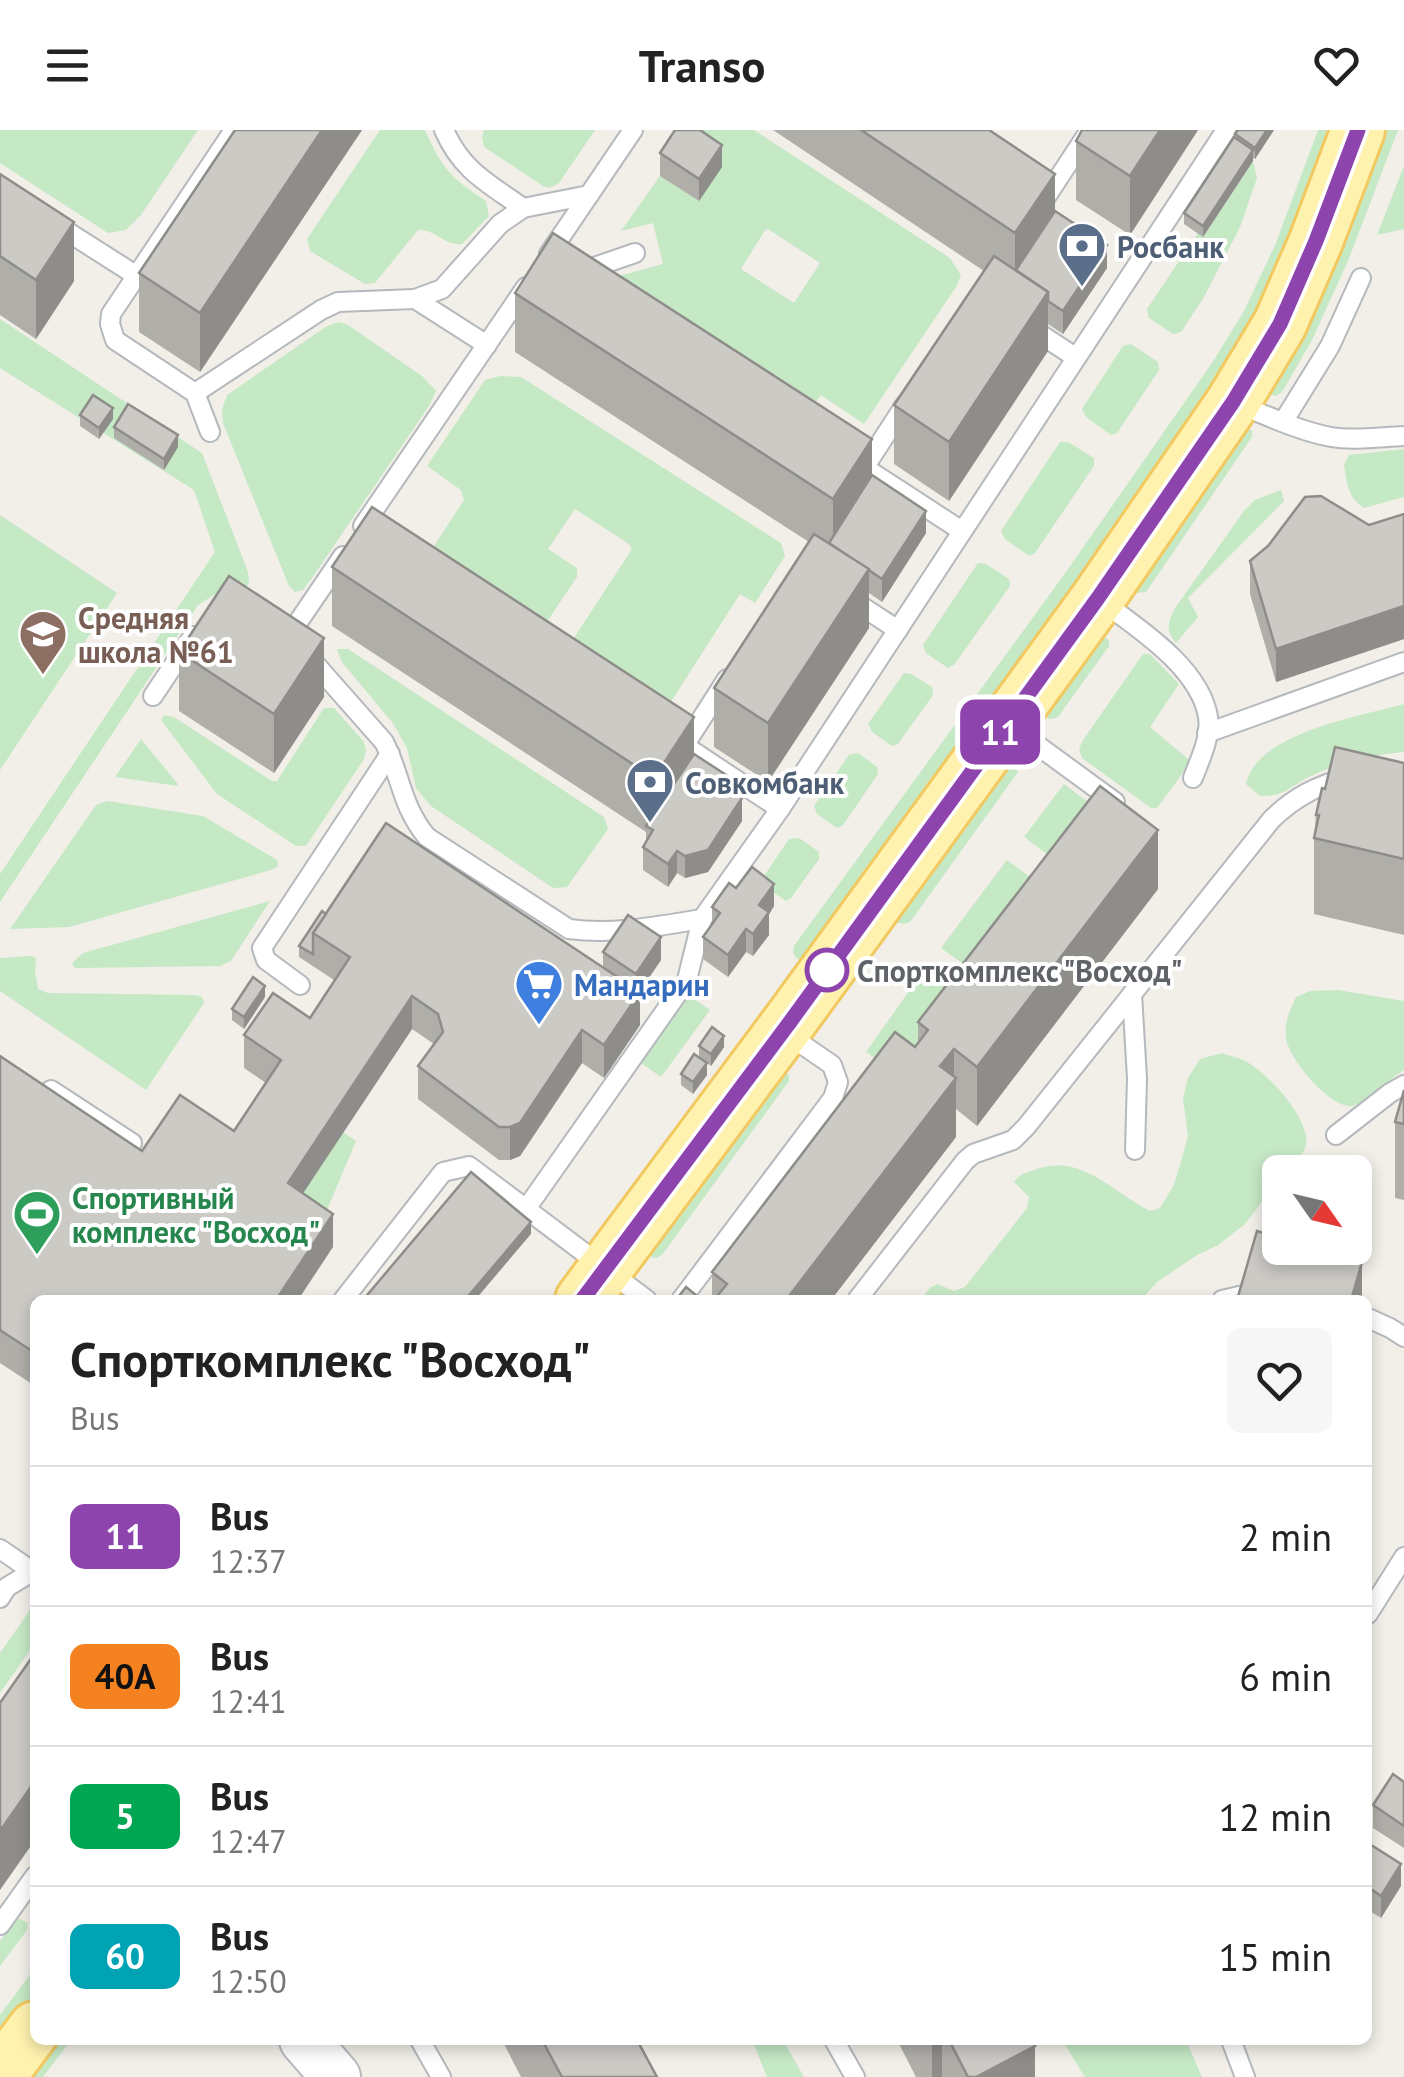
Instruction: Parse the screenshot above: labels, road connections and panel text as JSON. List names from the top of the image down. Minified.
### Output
{"places":{"bank":["Росбанк","Совкомбанк"],"school or university":["Средняя школа №61"],"other":["Спорткомплекс \"Восход\""],"supermarket":["Мандарин"],"sports":["Спортивный комплекс \"Восход\""]},"lines":["bus line 11"],"north":"bottom right","page":{"header":"Transo","on_map":"11","heading":["Спорткомплекс \"Восход\"","Bus"],"list":[{"mark":"11","name":"Bus","note":"12:37","value":"2 min"},{"mark":"40А","name":"Bus","note":"12:41","value":"6 min"},{"mark":"5","name":"Bus","note":"12:47","value":"12 min"},{"mark":"60","name":"Bus","note":"12:50","value":"15 min"}]}}
